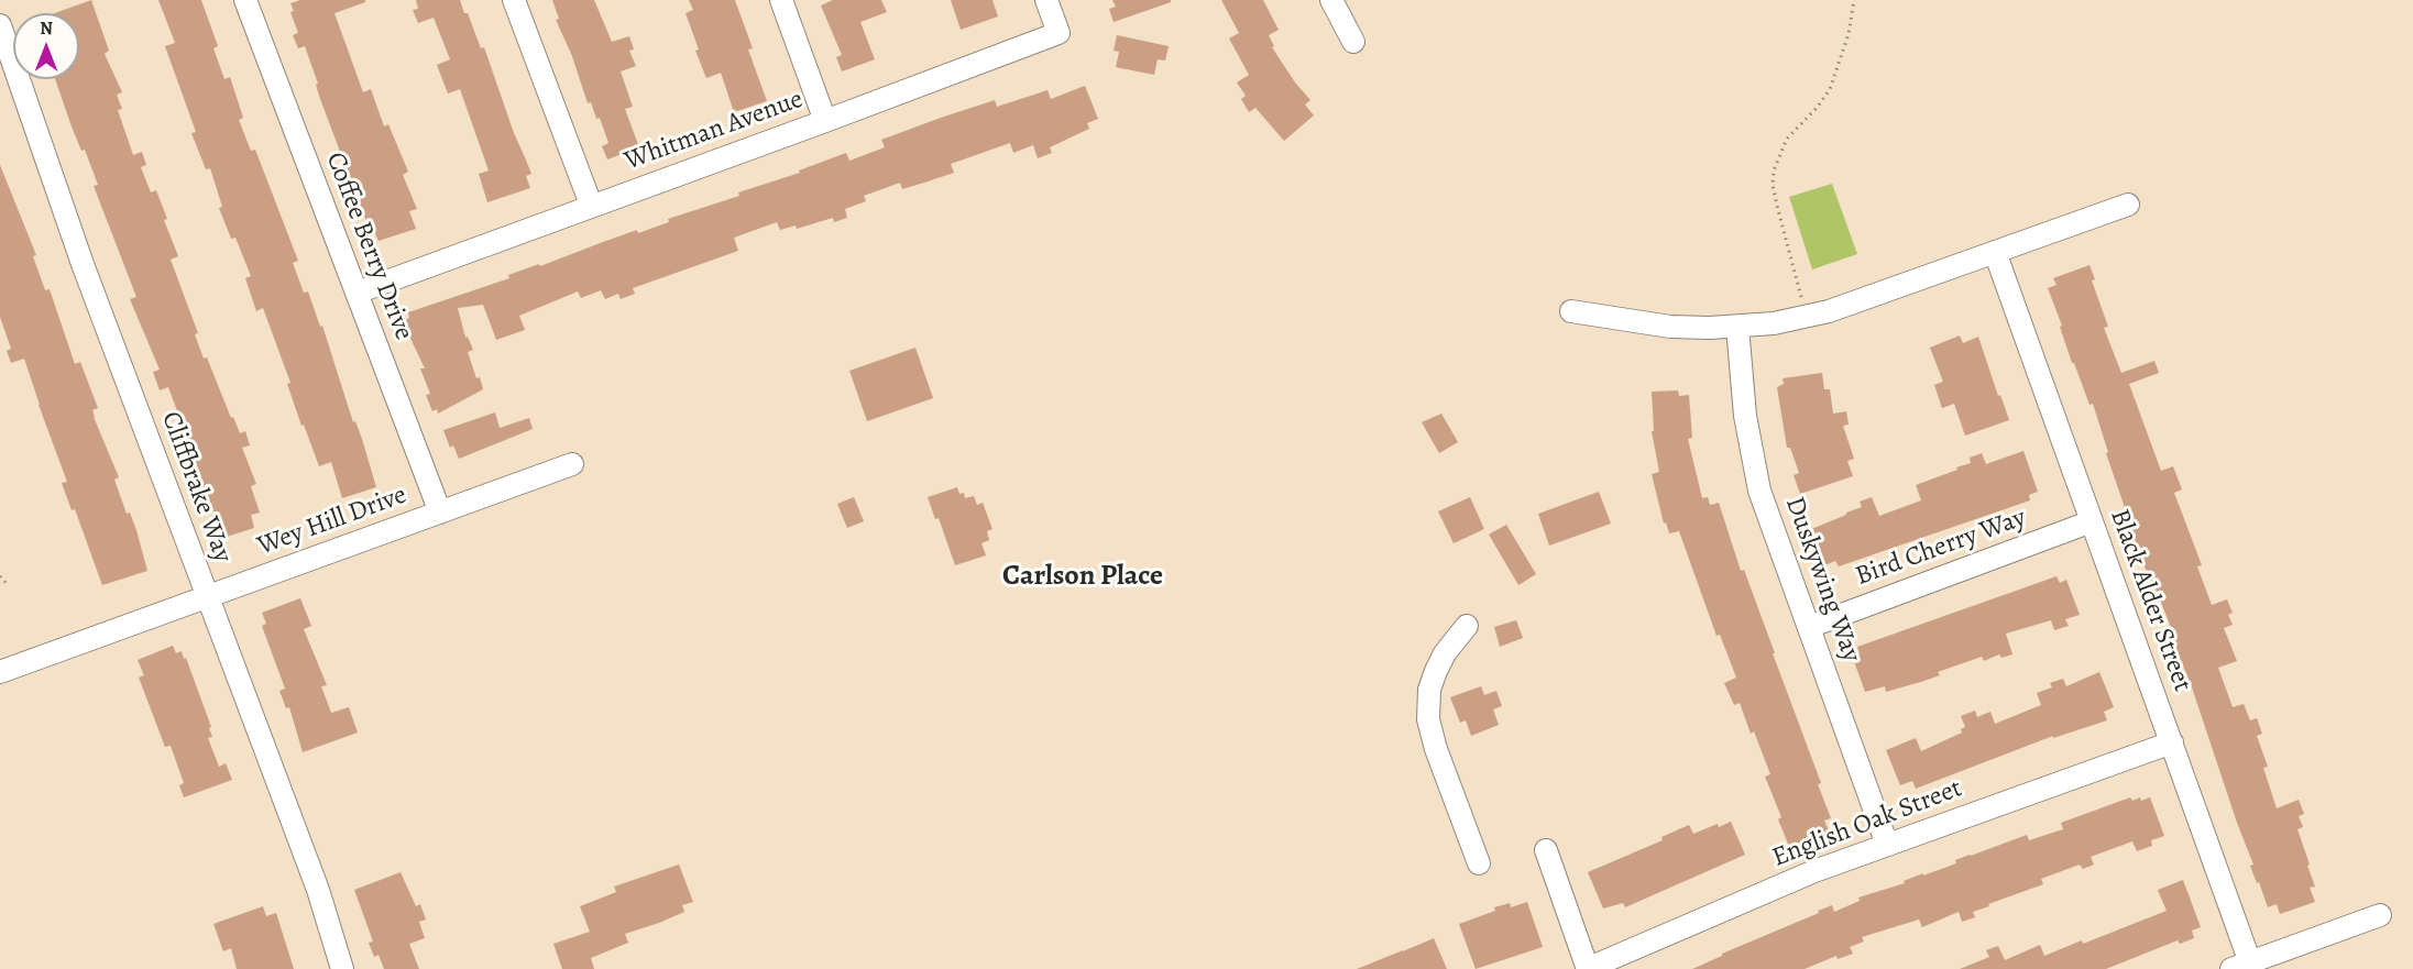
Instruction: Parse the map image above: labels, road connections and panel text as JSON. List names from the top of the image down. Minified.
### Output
{"streets":{"street":["Whitman Avenue","Coffee Berry Drive","Cliffbrake Way","Wey Hill Drive","Bird Cherry Way","Duskywing Way","Black Alder Street","English Oak Street"]},"crossings":[["Whitman Avenue","Coffee Berry Drive"],["Coffee Berry Drive","Wey Hill Drive"],["Cliffbrake Way","Wey Hill Drive"],["Bird Cherry Way","Duskywing Way"],["Bird Cherry Way","Black Alder Street"],["Duskywing Way","English Oak Street"],["Black Alder Street","English Oak Street"]],"districts":["Carlson Place"],"north":"top"}
